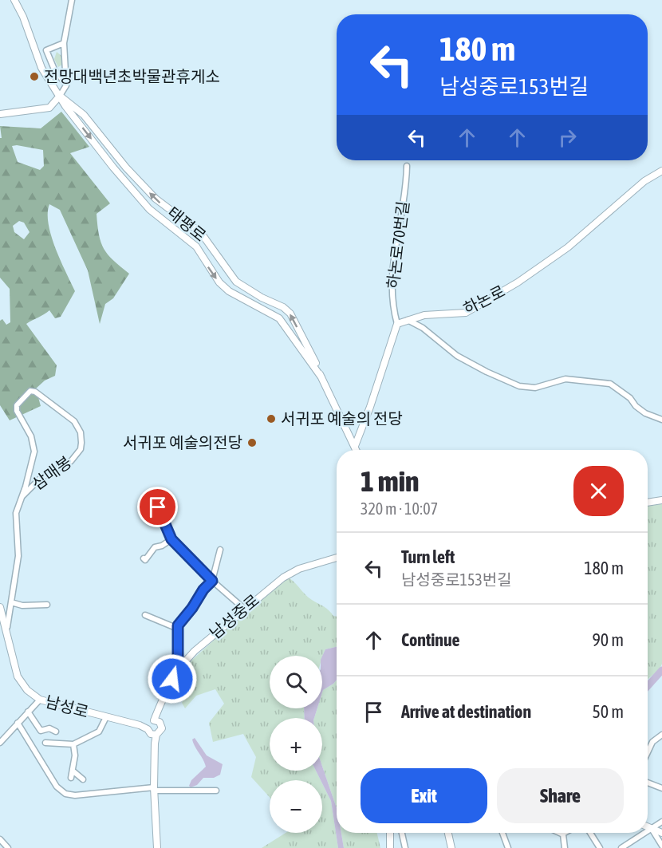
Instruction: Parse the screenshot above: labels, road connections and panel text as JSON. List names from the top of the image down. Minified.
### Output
{"streets":{"street":["태평로","하논로70번길","하논로","삼매봉","남성중로","남성로"]},"crossings":[["하논로70번길","하논로"],["삼매봉","남성로"],["남성중로","남성로"]],"places":["전망대백년초박물관휴게소","서귀포 예술의 전당","서귀포 예술의전당"],"page":{"turn":["180 m","남성중로153번길"],"heading":["1 min","320 m · 10:07"],"list":[{"name":"Turn left","note":"남성중로153번길","value":"180 m"},{"name":"Continue","value":"90 m"},{"name":"Arrive at destination","value":"50 m"}],"map_buttons":["+","−"],"buttons":["Exit","Share"]}}
